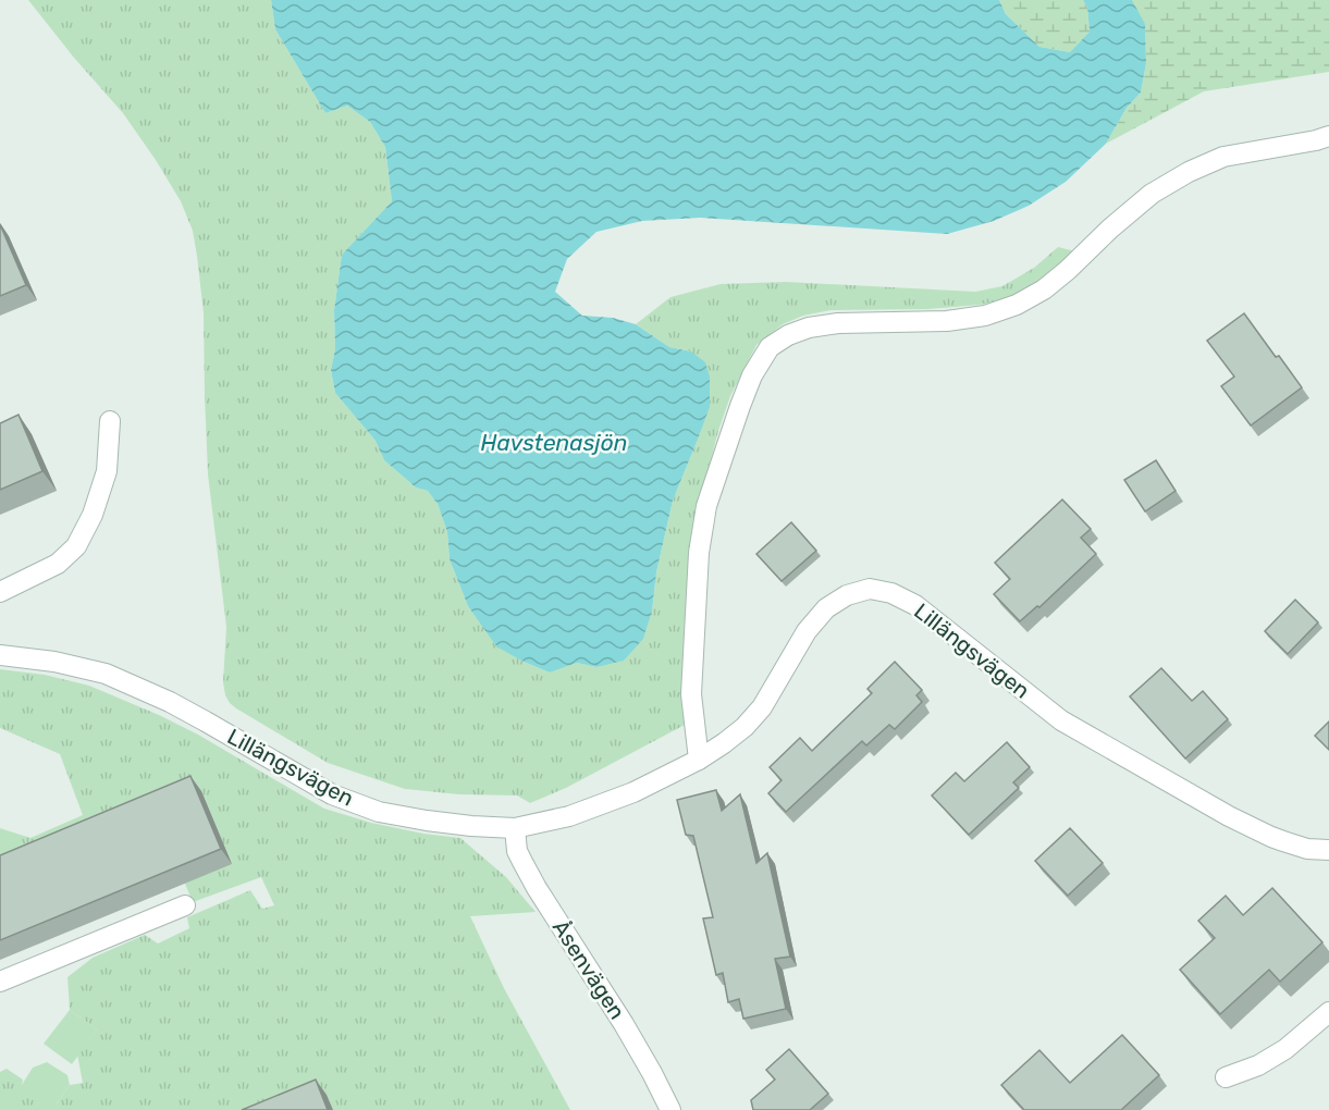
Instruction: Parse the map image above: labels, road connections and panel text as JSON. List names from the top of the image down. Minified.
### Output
{"streets":{"street":["Lillängsvägen","Åsenvägen"]},"crossings":[["Lillängsvägen","Åsenvägen"]],"water":["Havstenasjön"]}
